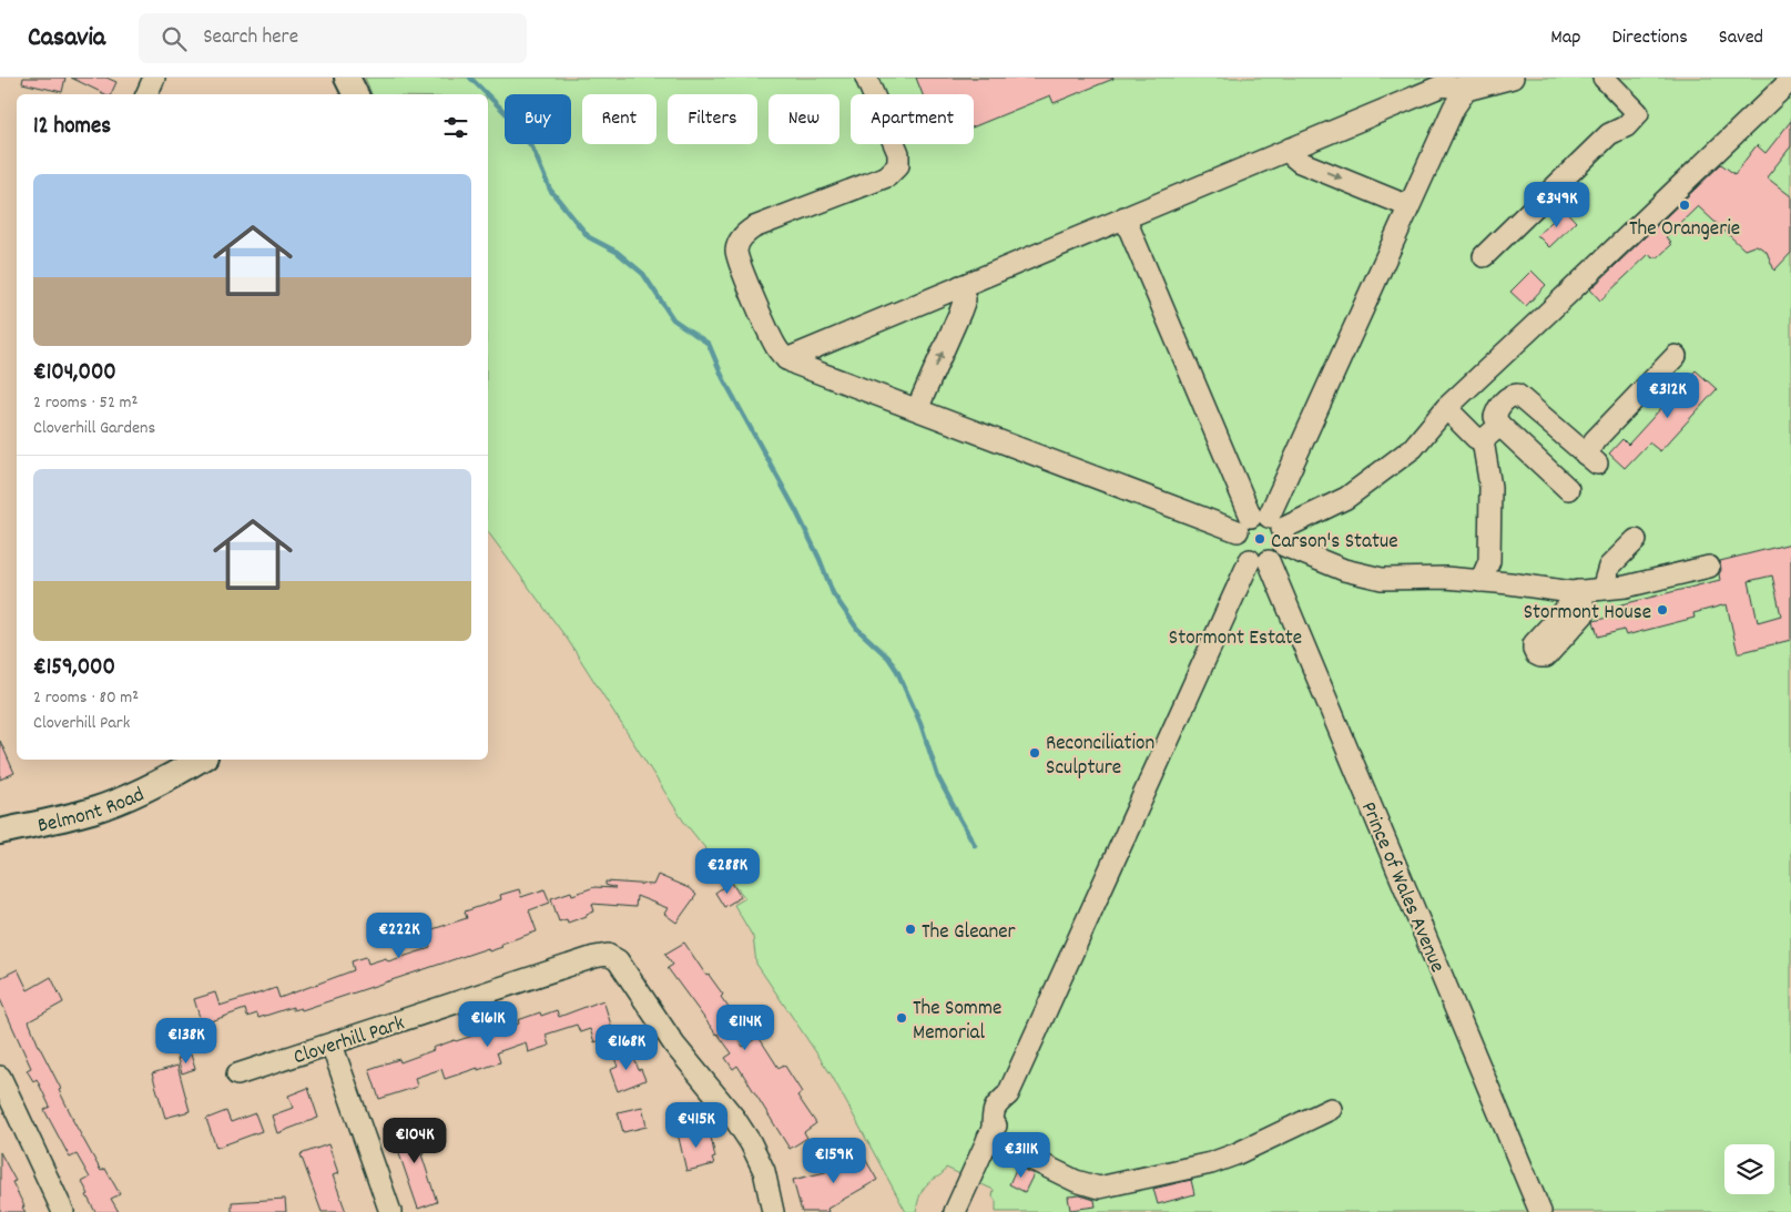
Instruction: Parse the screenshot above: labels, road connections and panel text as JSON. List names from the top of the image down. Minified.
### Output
{"streets":{"main road":["Belmont Road"],"street":["Prince of Wales Avenue","Cloverhill Park"]},"parks":["Stormont Estate"],"places":["The Orangerie","Carson's Statue","Stormont House","Reconciliation Sculpture","The Gleaner","The Somme Memorial"],"page":{"header":"Casavia","search":"Search here","nav":["Map","Directions","Saved"],"chip":["Buy","Rent","Filters","New","Apartment"],"heading":"12 homes","list":[{"name":"€104,000","note":"2 rooms · 52 m² · Cloverhill Gardens"},{"name":"€159,000","note":"2 rooms · 80 m² · Cloverhill Park"}],"price":["€349K","€312K","€288K","€222K","€161K","€114K","€138K","€168K","€415K","€104K","€311K","€159K"]}}
